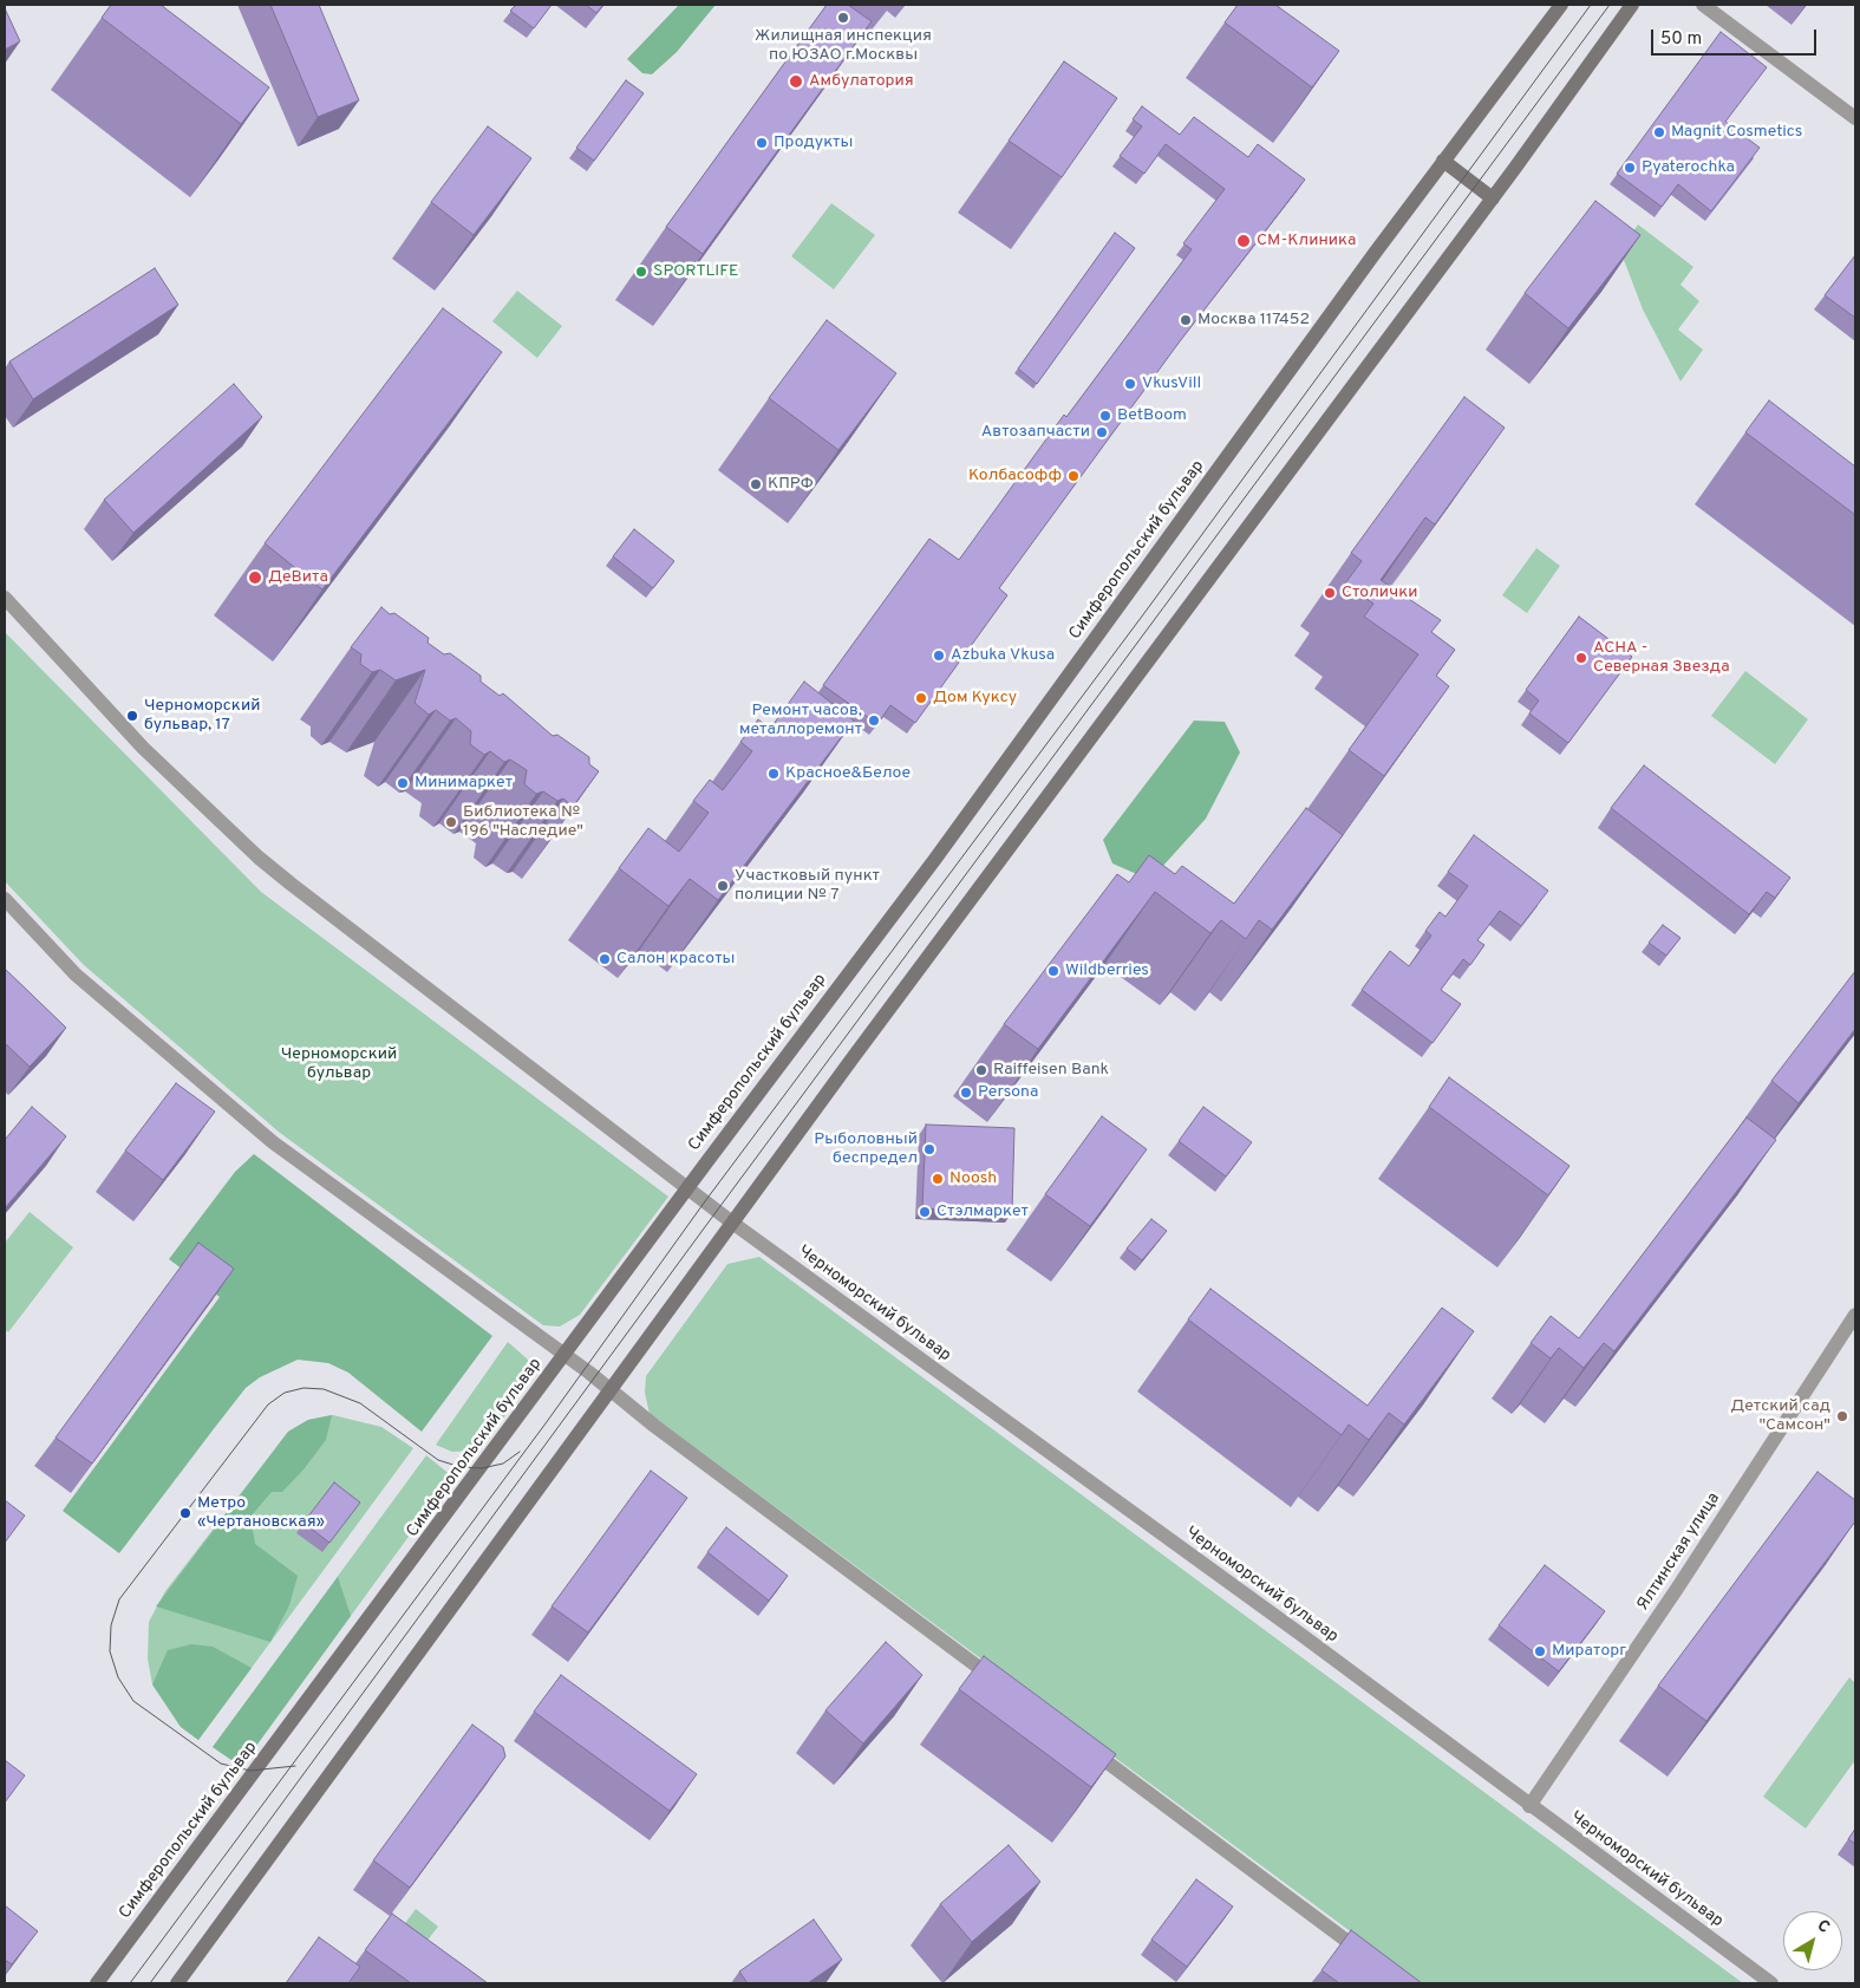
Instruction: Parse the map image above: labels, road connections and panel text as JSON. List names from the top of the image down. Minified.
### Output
{"streets":{"main road":["Симферопольский бульвар"],"street":["Черноморский бульвар","Ялтинская улица"]},"crossings":[["Симферопольский бульвар","Черноморский бульвар"],["Черноморский бульвар","Ялтинская улица"]],"parks":["Черноморский бульвар"],"places":["Жилищная инспекция по ЮЗАО г.Москвы","Амбулатория","Magnit Cosmetics","Продукты","Pyaterochka","СМ-Клиника","SPORTLIFE","Москва 117452","VkusVill","BetBoom","Автозапчасти","Колбасофф","КПРФ","ДеВита","Столички","Azbuka Vkusa","АСНА - Северная Звезда","Дом Куксу","Черноморский бульвар, 17","Ремонт часов, металлоремонт","Красное&Белое","Минимаркет","Библиотека № 196 \"Наследие\"","Участковый пункт полиции № 7","Салон красоты","Wildberries","Raiffeisen Bank","Persona","Рыболовный беспредел","Noosh","Стэлмаркет","Детский сад \"Самсон\"","Метро «Чертановская»","Мираторг"],"scale_bar":"50 m","north":"top right"}
